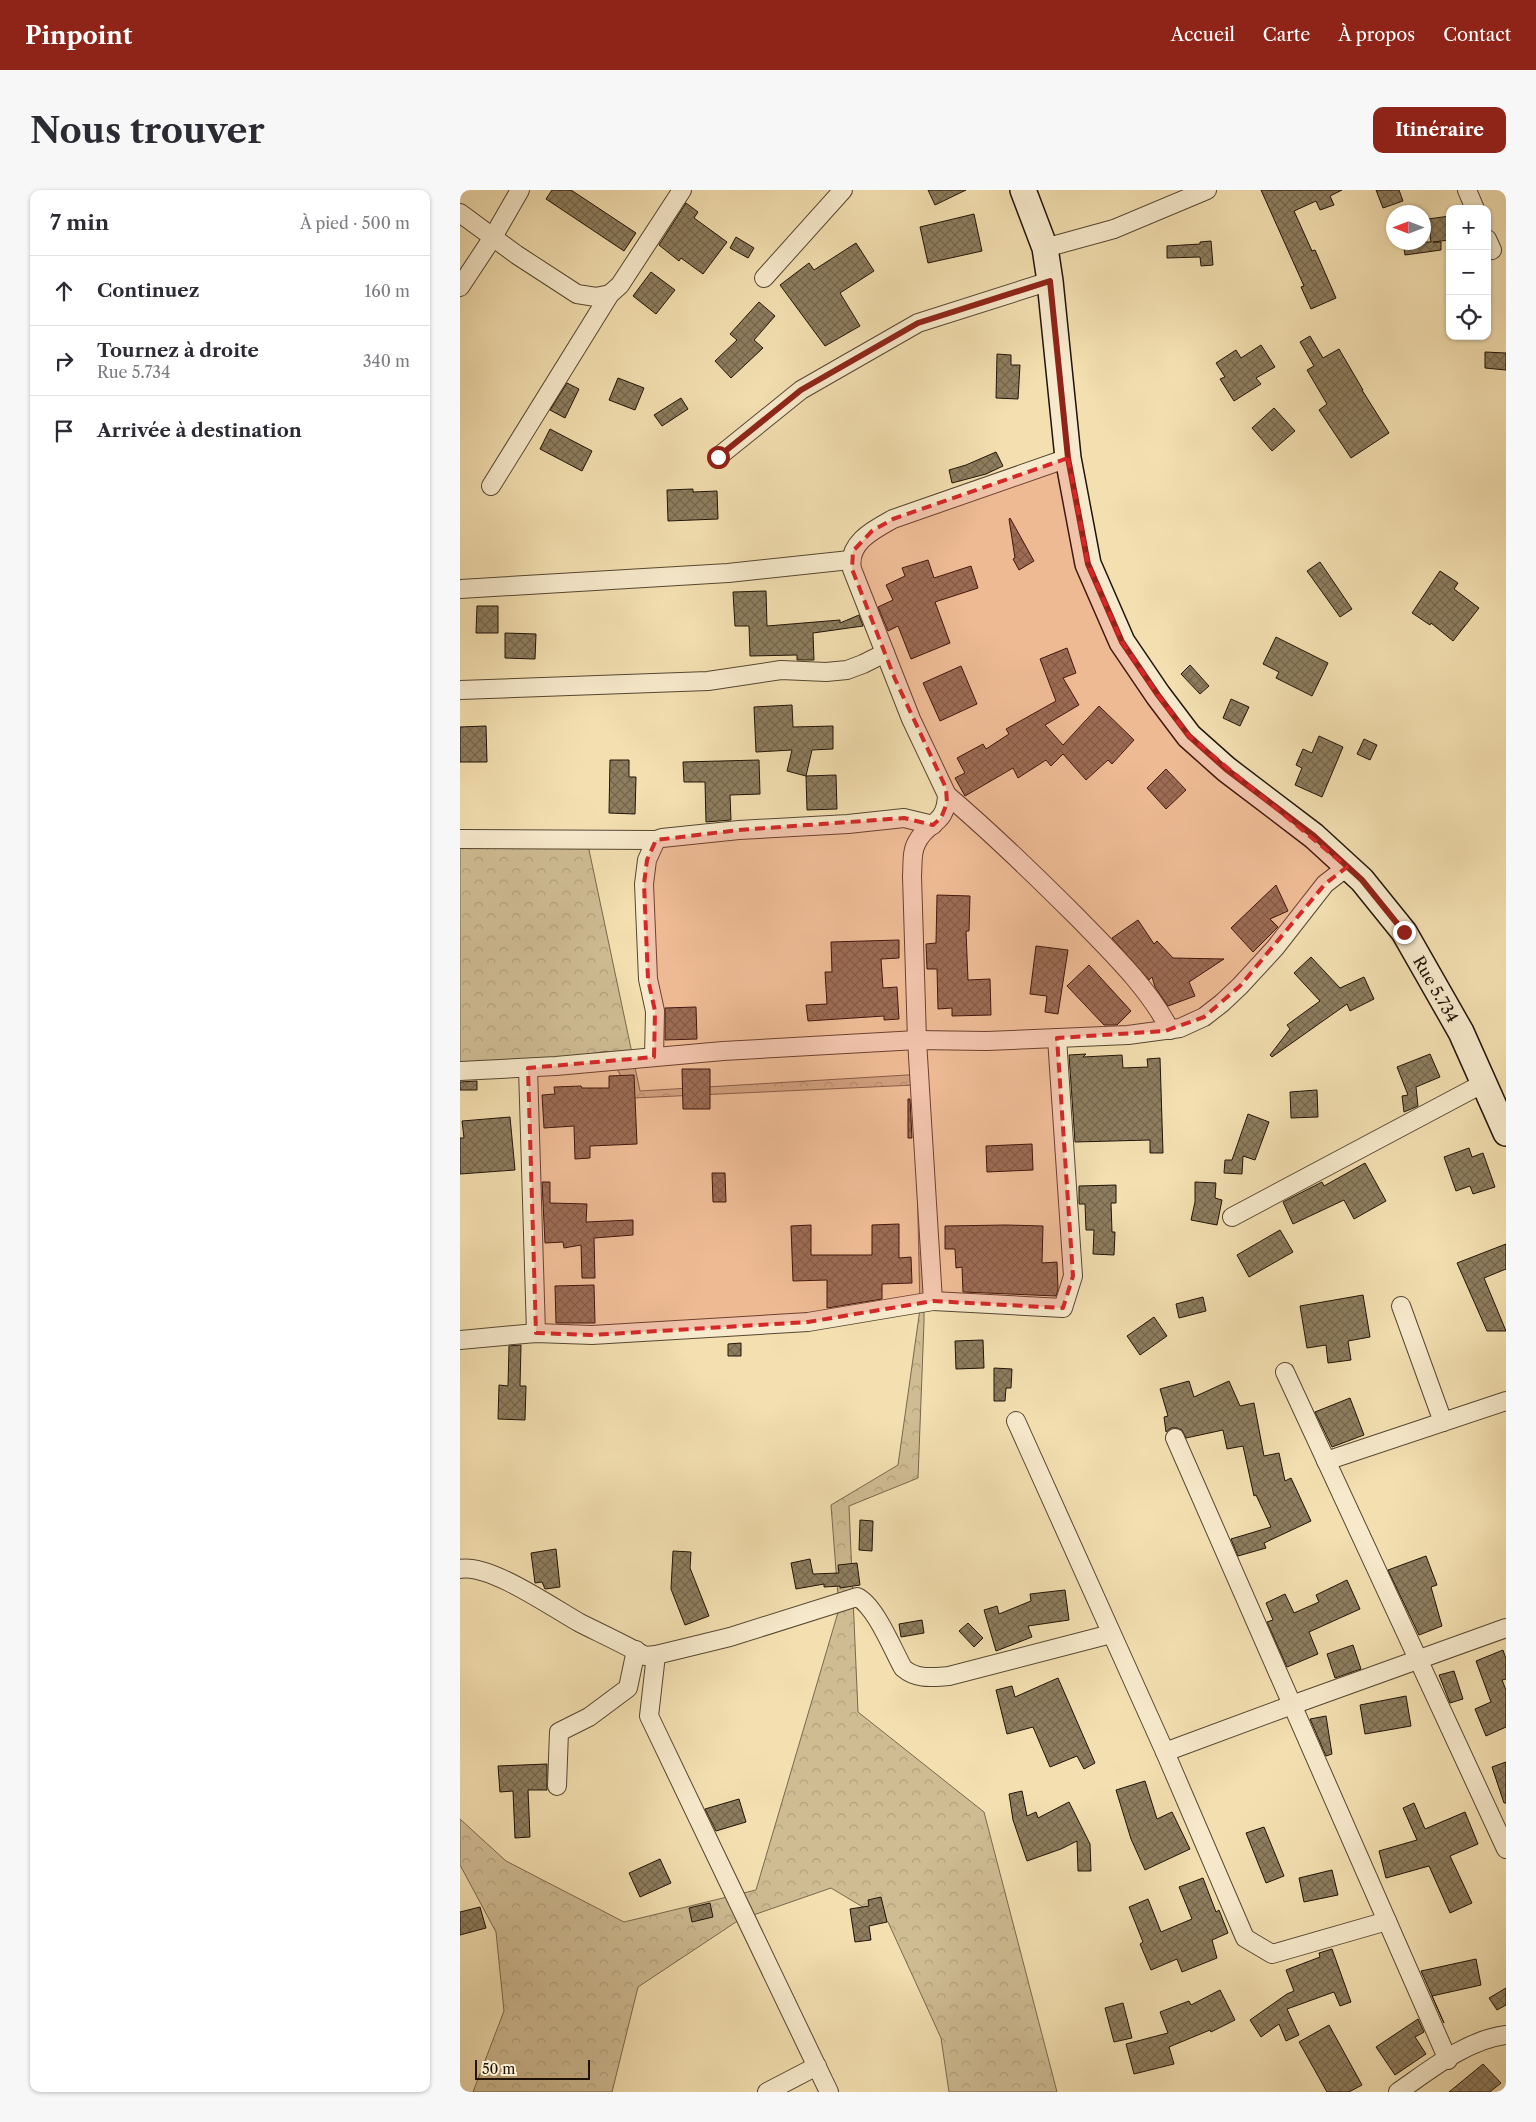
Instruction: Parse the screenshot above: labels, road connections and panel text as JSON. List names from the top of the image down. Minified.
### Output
{"streets":{"street":["Rue 5.734"]},"scale_bar":"50 m","north":"left","page":{"header":"Pinpoint","nav":["Accueil","Carte","À propos","Contact"],"buttons":"Itinéraire","title":"Nous trouver","heading":["7 min","À pied · 500 m"],"map_buttons":["+","−"],"list":[["Continuez","160 m"],["Tournez à droite","Rue 5.734","340 m"],"Arrivée à destination"],"scale":"50 m"}}
